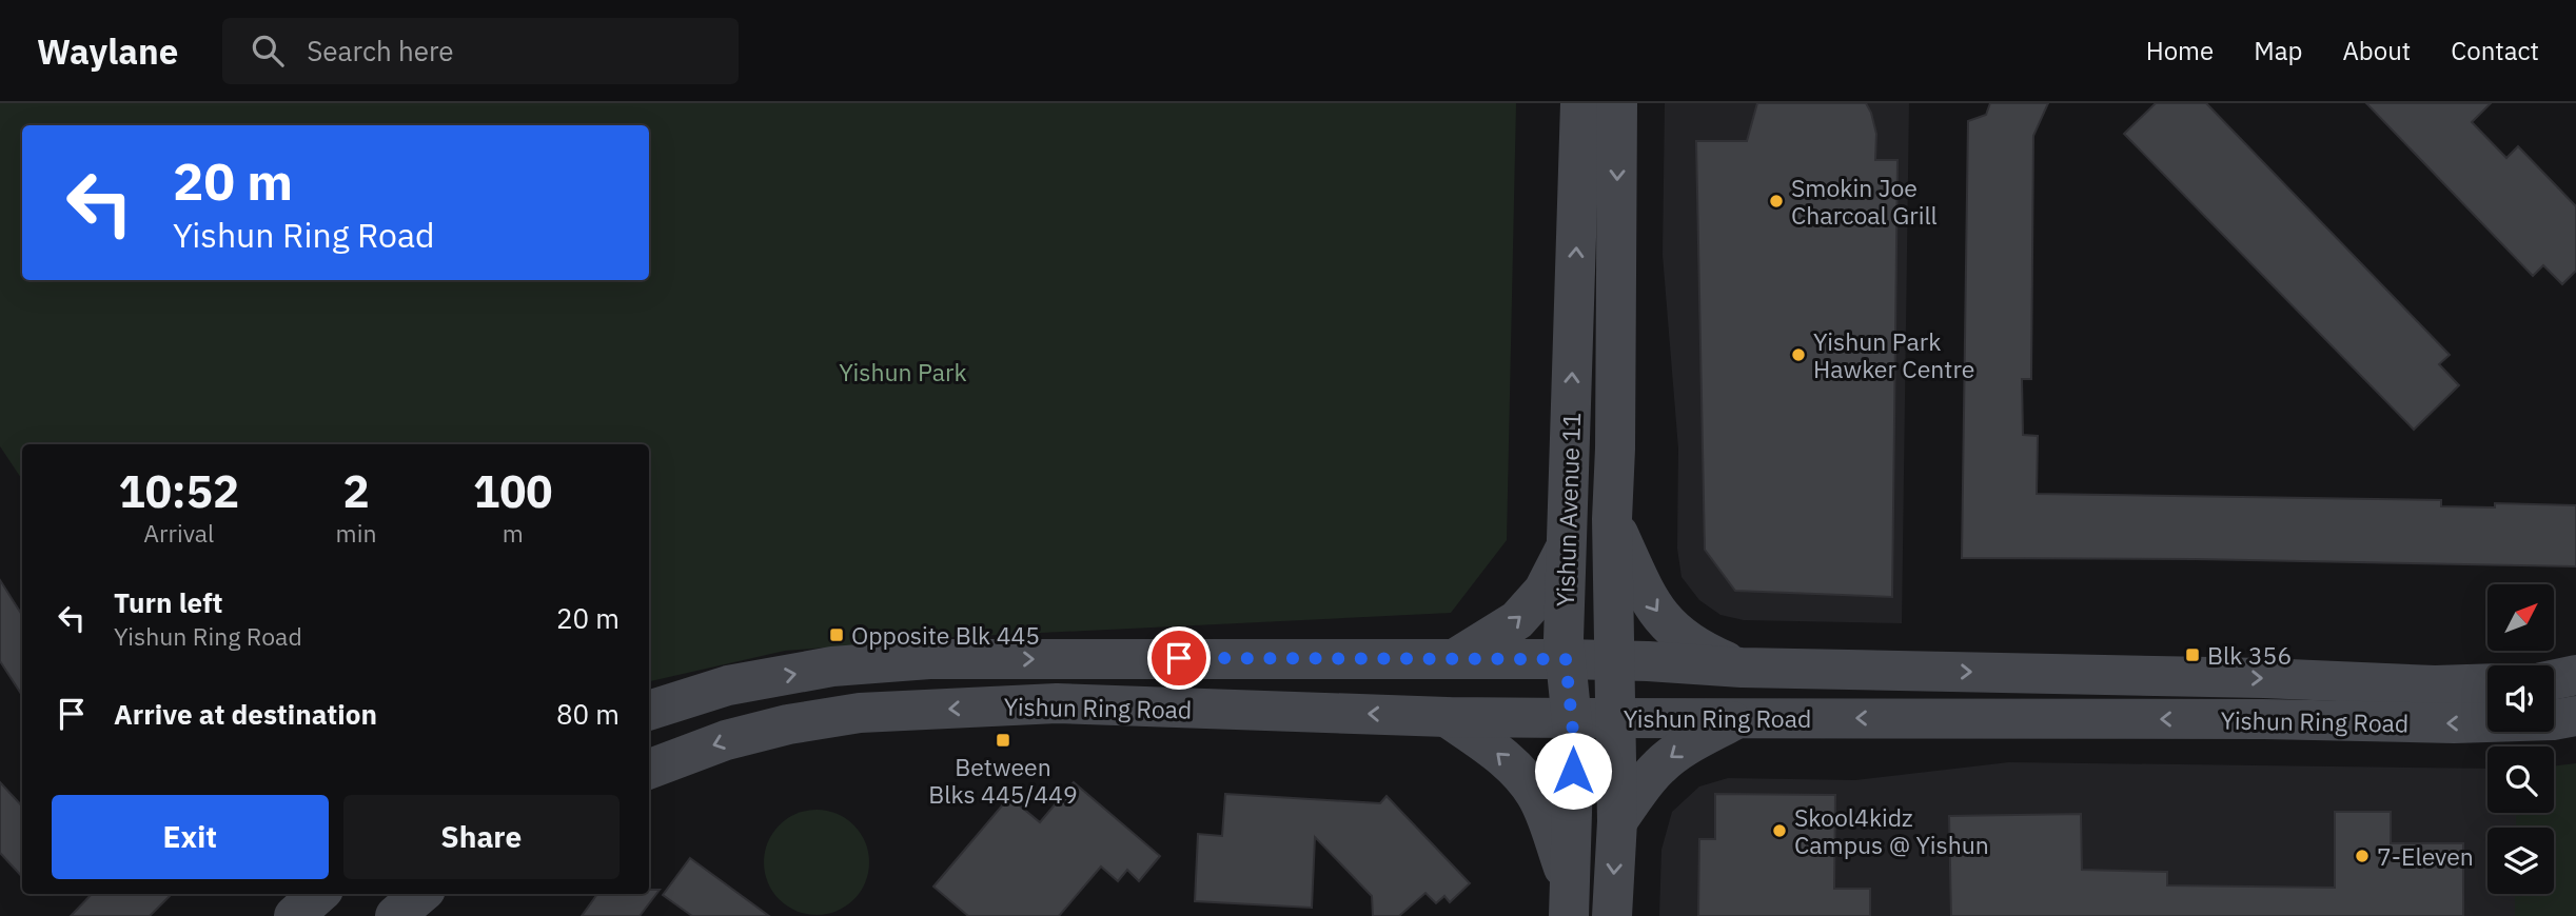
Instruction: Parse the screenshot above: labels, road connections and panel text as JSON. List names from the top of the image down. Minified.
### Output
{"streets":{"main road":["Yishun Avenue 11","Yishun Ring Road"]},"crossings":[["Yishun Avenue 11","Yishun Ring Road"]],"parks":["Yishun Park"],"places":{"other":["Smokin Joe Charcoal Grill","Yishun Park Hawker Centre","Skool4kidz Campus @ Yishun","7-Eleven"],"transit":["Opposite Blk 445","Blk 356","Between Blks 445/449"]},"north":"top right","page":{"header":"Waylane","search":"Search here","nav":["Home","Map","About","Contact"],"turn":["20 m","Yishun Ring Road"],"eta":["10:52","Arrival","2","min","100","m"],"list":[{"name":"Turn left","note":"Yishun Ring Road","value":"20 m"},{"name":"Arrive at destination","value":"80 m"}],"buttons":["Exit","Share"]}}
